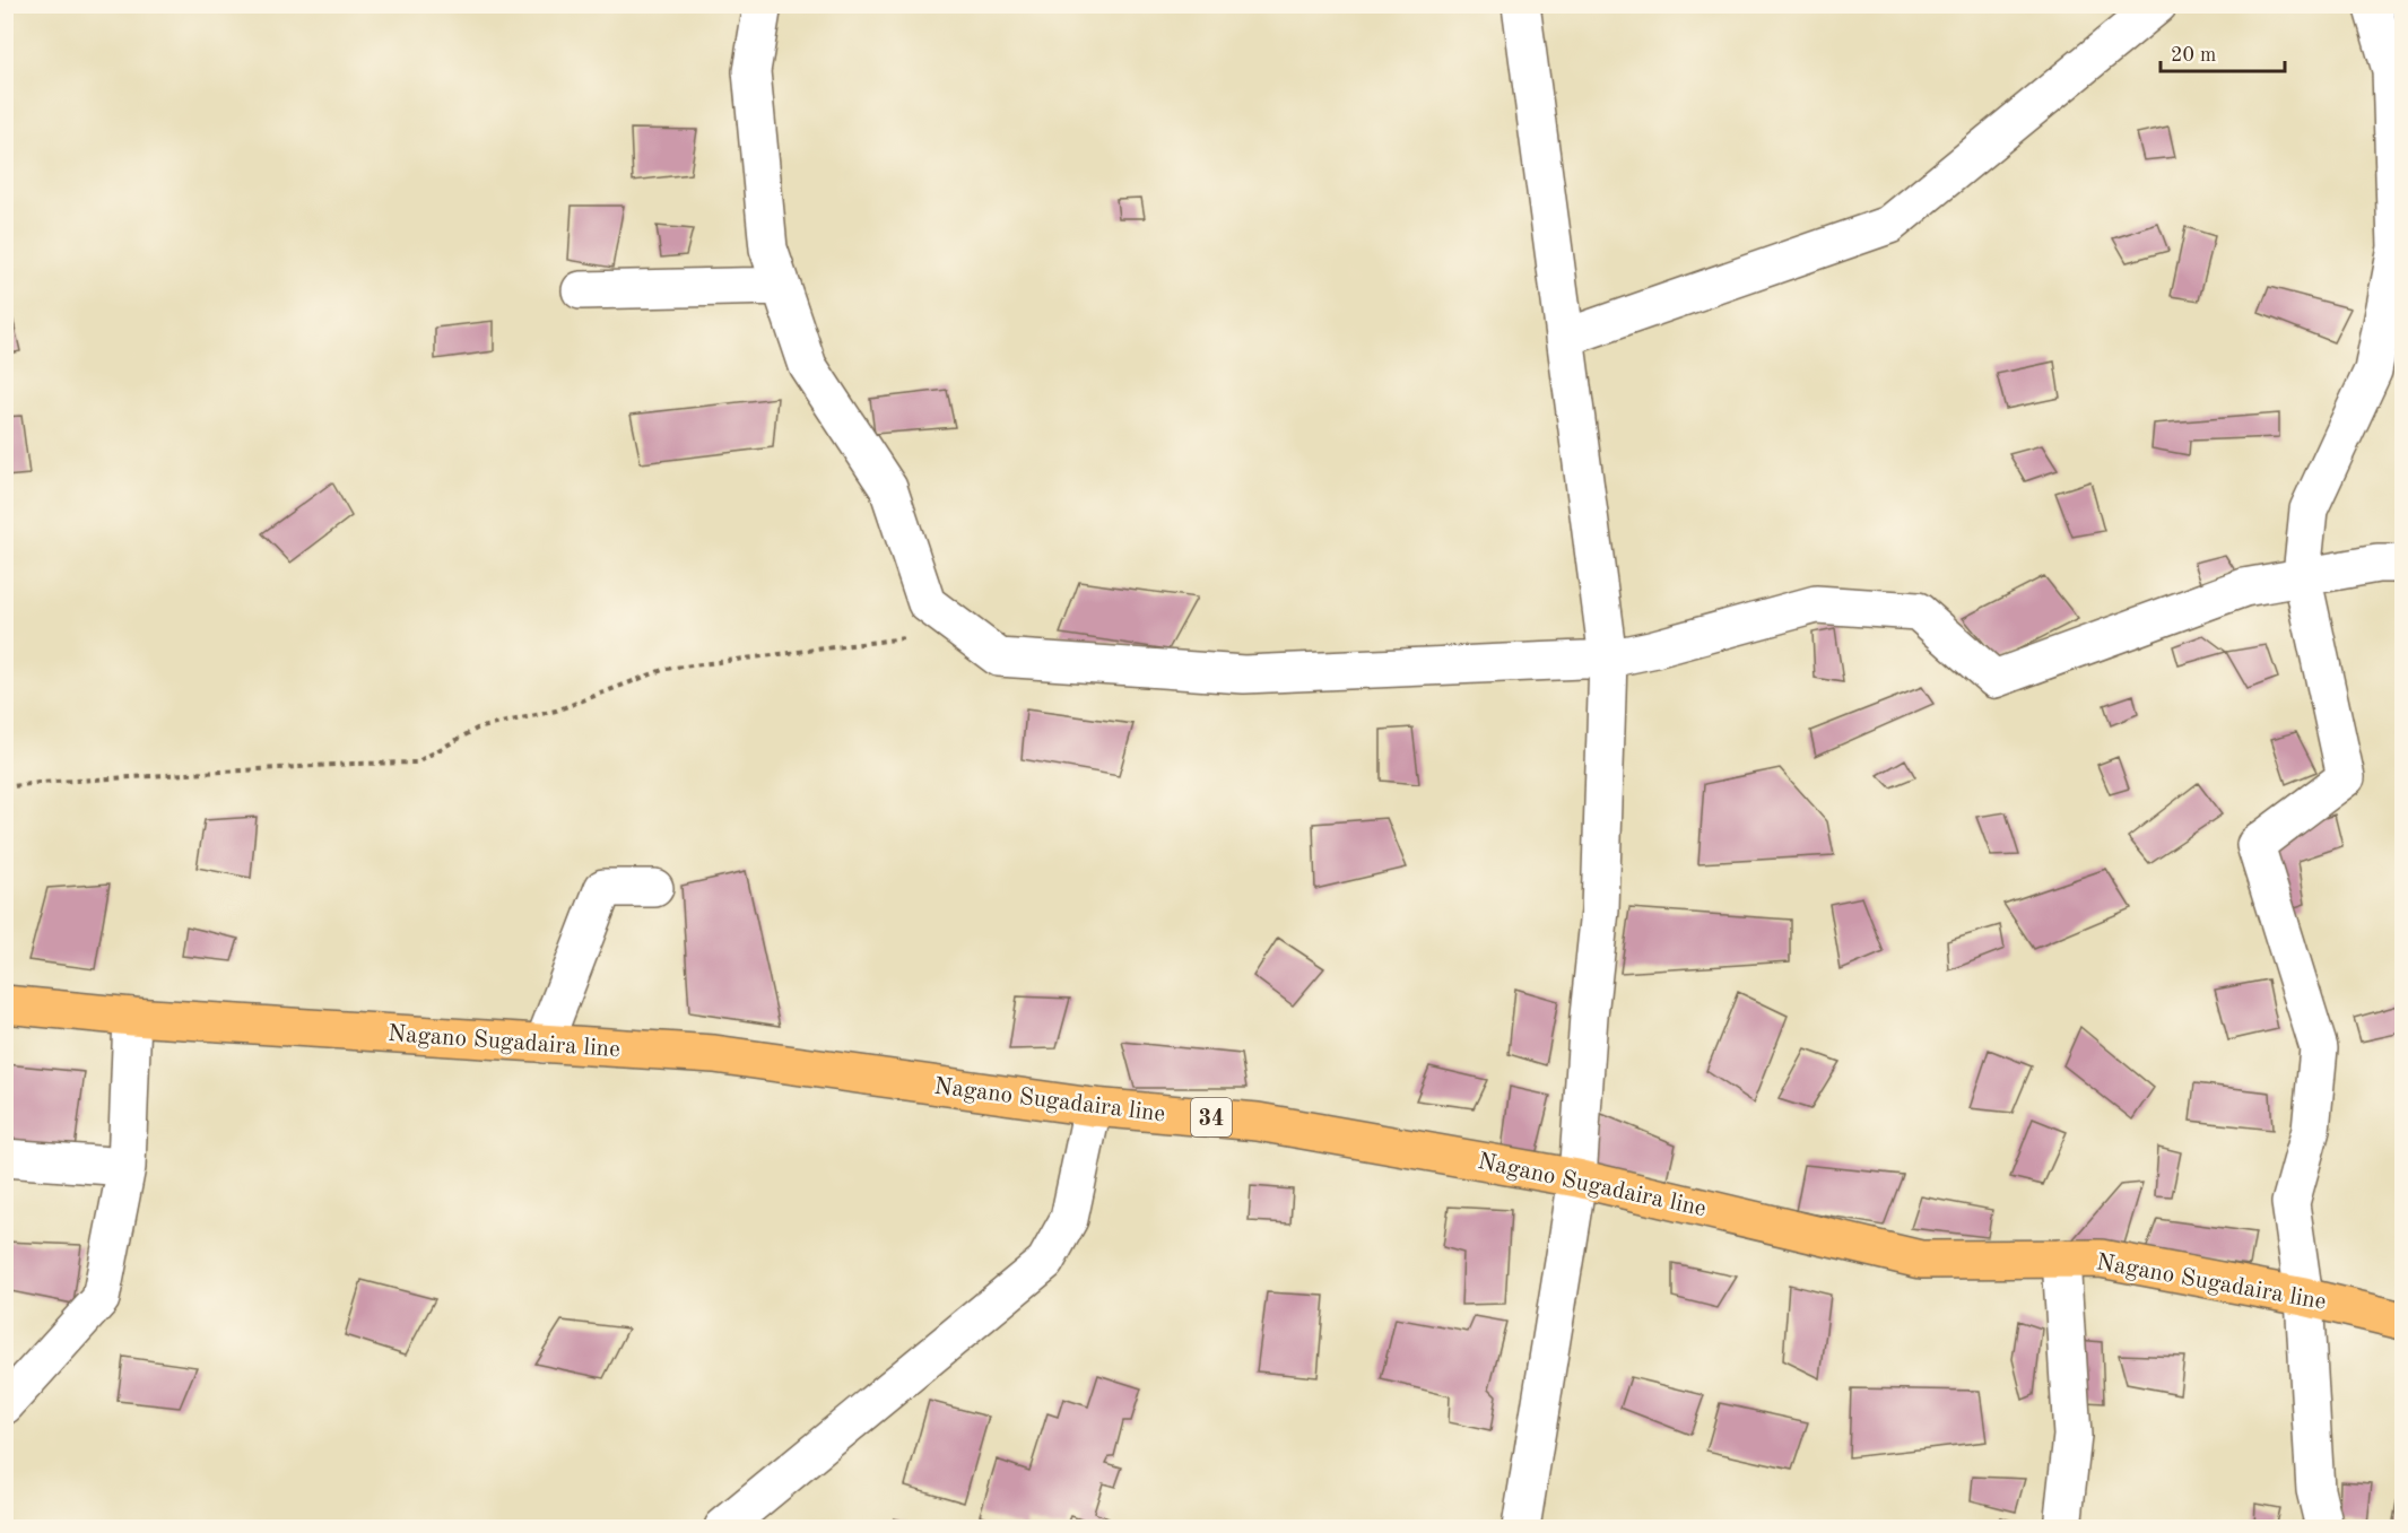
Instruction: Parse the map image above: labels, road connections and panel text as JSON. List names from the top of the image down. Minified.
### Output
{"streets":{"main road":["Nagano Sugadaira line","34"]},"scale_bar":"20 m"}
